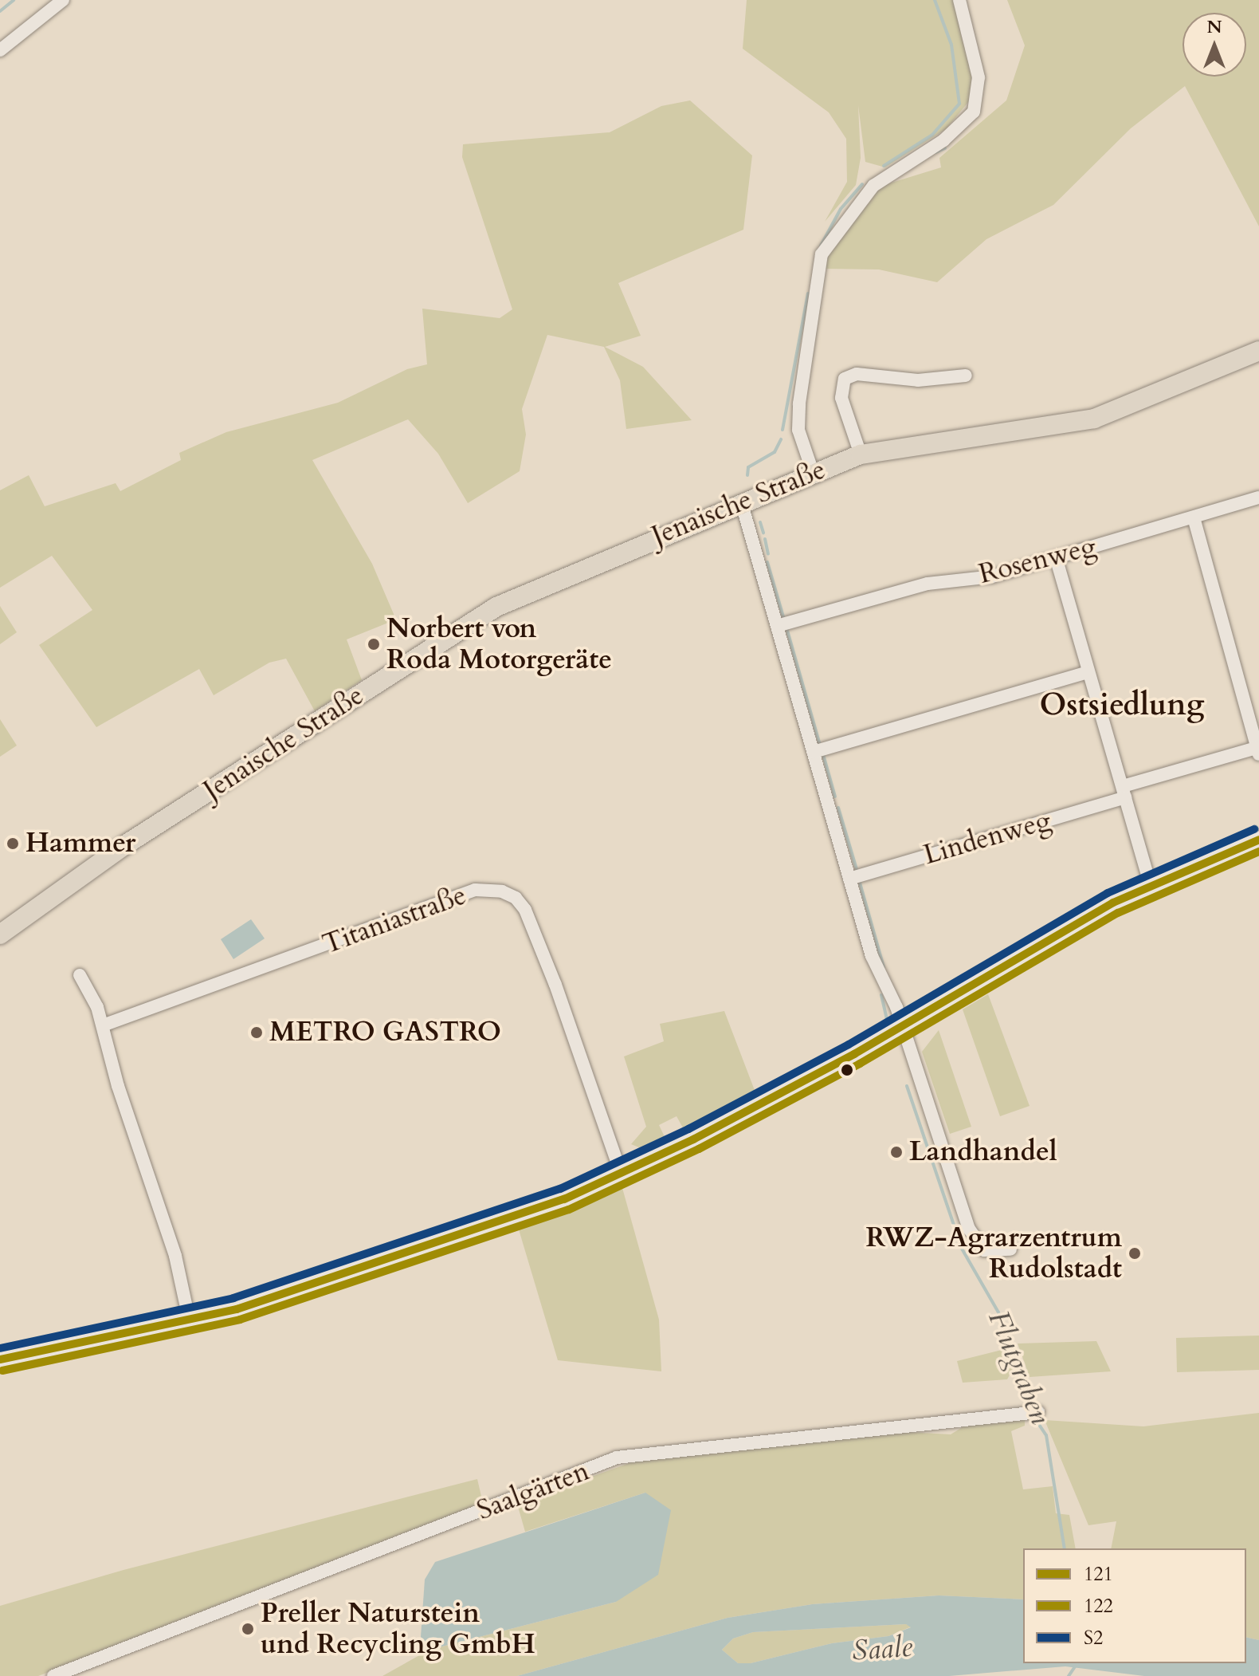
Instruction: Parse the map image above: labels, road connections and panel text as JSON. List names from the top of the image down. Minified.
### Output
{"streets":{"main road":["Jenaische Straße"],"street":["Rosenweg","Lindenweg","Titaniastraße","Saalgärten"]},"districts":["Ostsiedlung"],"water":["Flutgraben","Saale"],"places":["Norbert von Roda Motorgeräte","Hammer","METRO GASTRO","Landhandel","RWZ-Agrarzentrum Rudolstadt","Preller Naturstein und Recycling GmbH"],"lines":["transit line S2","transit line 121","transit line 122"],"legend":["121","122","S2"],"north":"top"}
